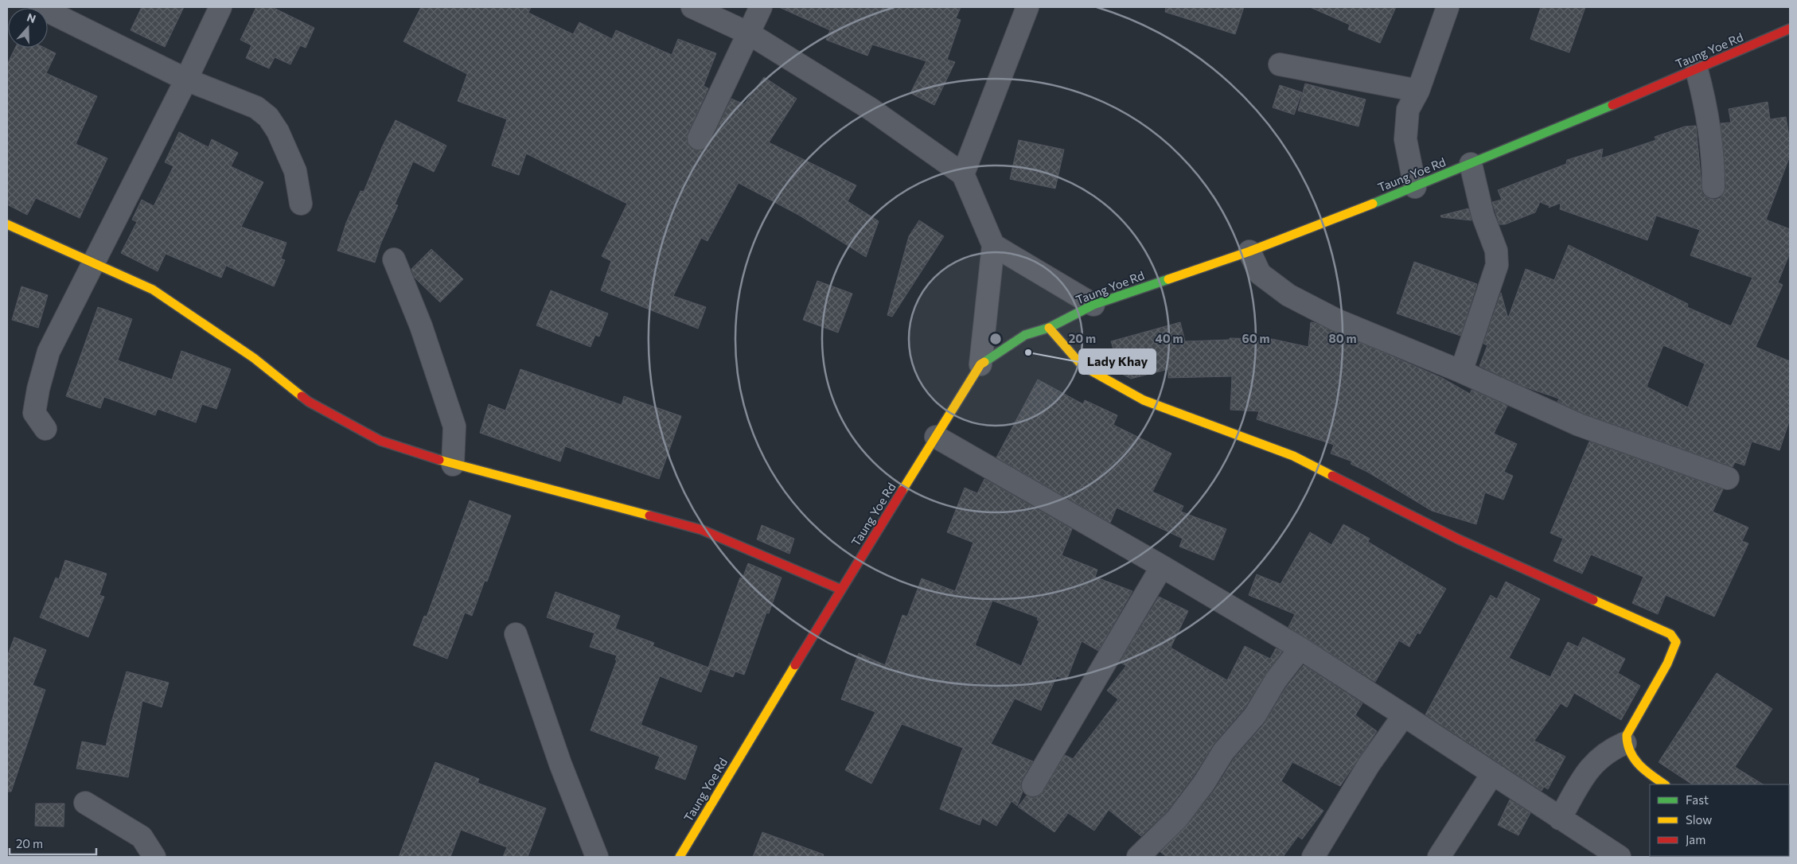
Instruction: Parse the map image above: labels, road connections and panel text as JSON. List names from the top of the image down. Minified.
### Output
{"streets":{"street":["Taung Yoe Rd"]},"places":["Lady Khay"],"legend":["Fast","Slow","Jam"],"scale_bar":"20 m","north":"top","rings":["20 m","40 m","60 m","80 m"]}
